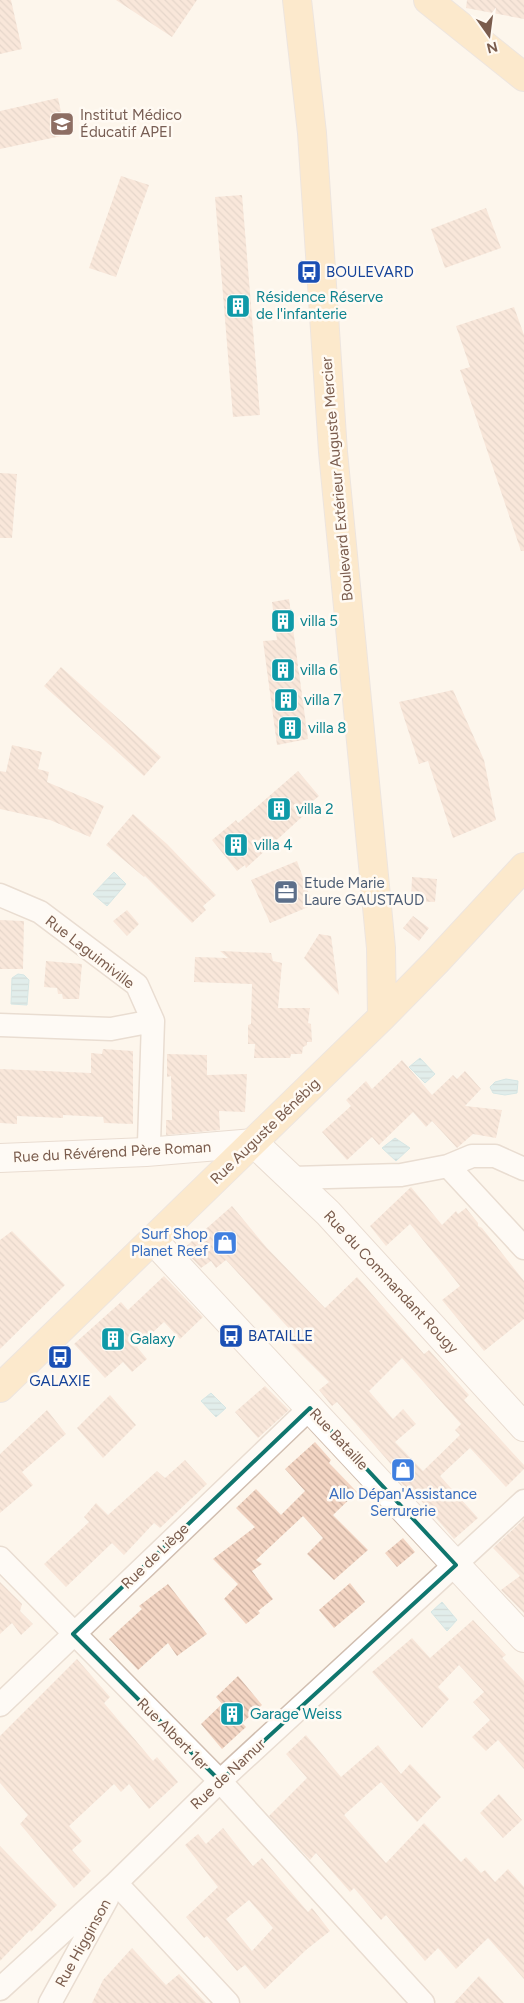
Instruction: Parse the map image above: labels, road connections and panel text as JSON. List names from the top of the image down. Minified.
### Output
{"streets":{"main road":["Boulevard Extérieur Auguste Mercier","Rue Auguste Bénébig"],"street":["Rue Laguimiville","Rue du Révérend Père Roman","Rue du Commandant Rougy","Rue Bataille","Rue de Liège","Rue Albert 1er","Rue de Namur","Rue Higginson"]},"crossings":[["Boulevard Extérieur Auguste Mercier","Rue Auguste Bénébig"],["Rue Laguimiville","Rue du Révérend Père Roman"],["Rue Auguste Bénébig","Rue du Révérend Père Roman"],["Rue Auguste Bénébig","Rue du Commandant Rougy"],["Rue Auguste Bénébig","Rue Bataille"],["Rue du Révérend Père Roman","Rue du Commandant Rougy"],["Rue Bataille","Rue de Liège"],["Rue Bataille","Rue de Namur"],["Rue de Liège","Rue Albert 1er"],["Rue Albert 1er","Rue de Namur"],["Rue de Namur","Rue Higginson"]],"places":{"school or university":["Institut Médico Éducatif APEI"],"bus stop":["BOULEVARD","BATAILLE","GALAXIE"],"building":["Résidence Réserve de l'infanterie","villa 5","villa 6","villa 7","villa 8","villa 2","villa 4","Galaxy","Garage Weiss"],"office":["Etude Marie Laure GAUSTAUD"],"shop":["Surf Shop Planet Reef","Allo Dépan'Assistance Serrurerie"]},"north":"bottom"}
